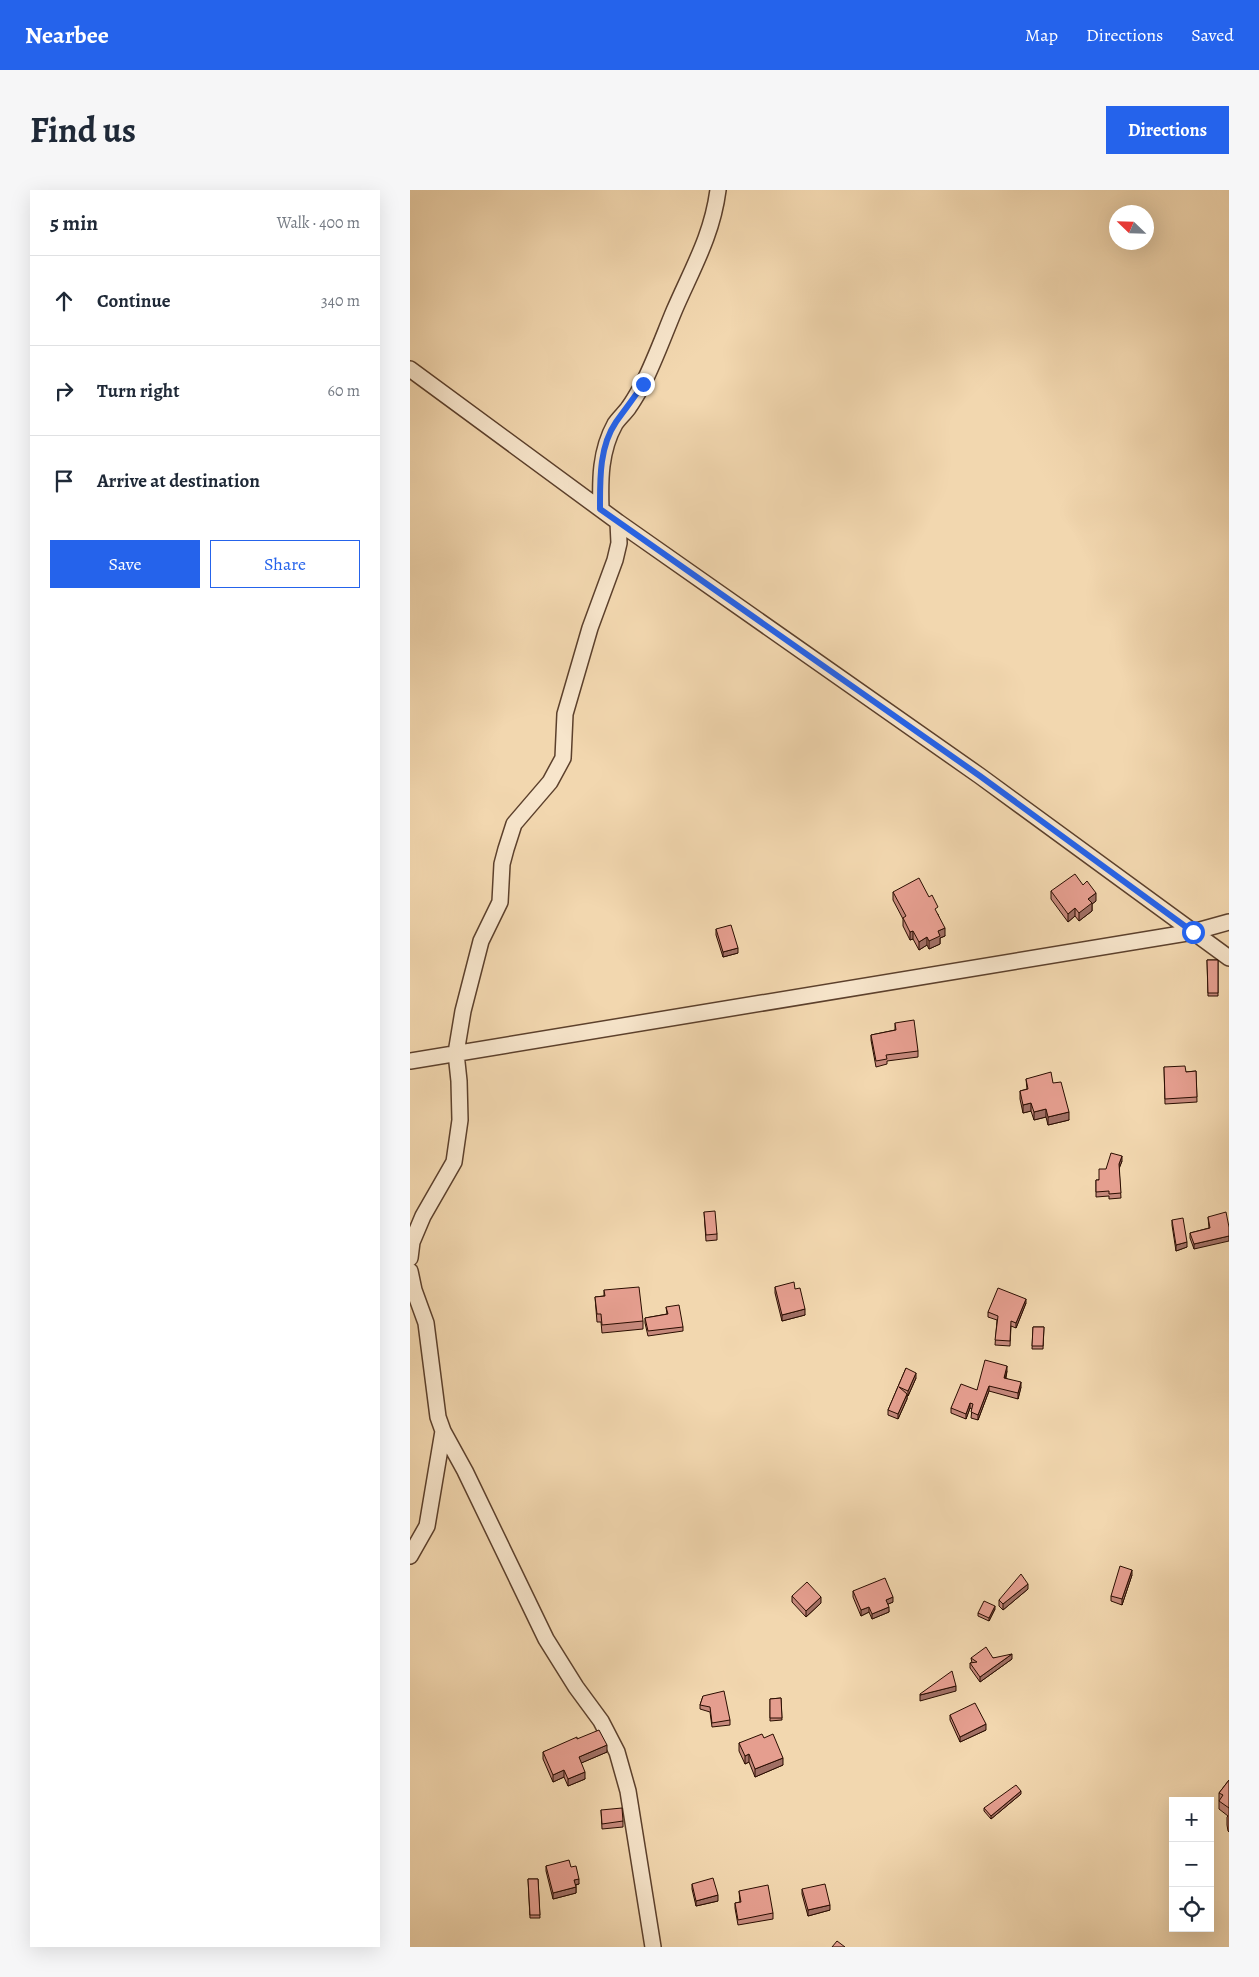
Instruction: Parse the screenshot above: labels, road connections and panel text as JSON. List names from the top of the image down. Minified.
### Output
{"north":"top left","page":{"header":"Nearbee","nav":["Map","Directions","Saved"],"title":"Find us","buttons":["Directions",["Save","Share"]],"heading":["5 min","Walk · 400 m"],"list":[["Continue","340 m"],["Turn right","60 m"],"Arrive at destination"],"map_buttons":["+","−"]}}
